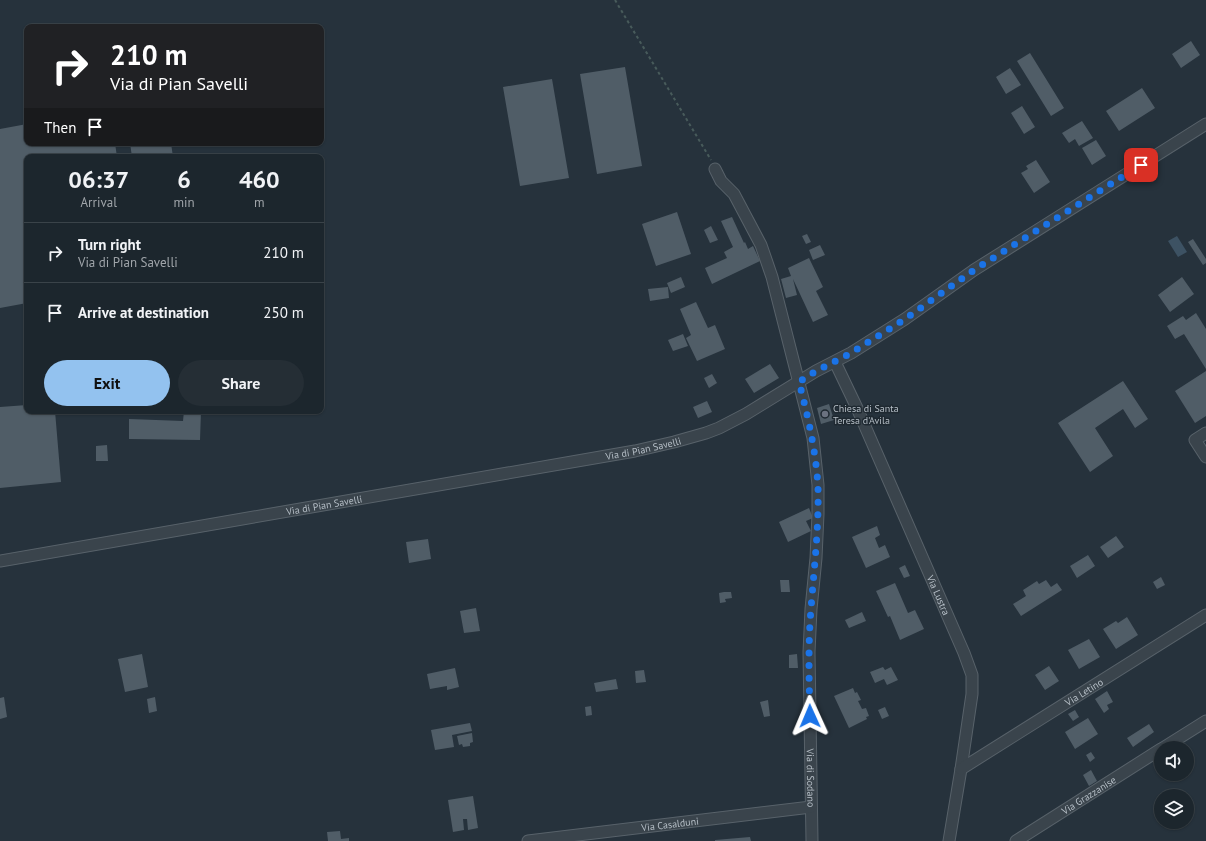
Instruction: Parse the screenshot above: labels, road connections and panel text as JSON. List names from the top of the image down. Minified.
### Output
{"streets":{"street":["Via di Pian Savelli","Via Lustra","Via Letino","Via di Sodano","Via Grazzanise","Via Casalduni"]},"crossings":[["Via di Pian Savelli","Via Lustra"],["Via di Pian Savelli","Via di Sodano"],["Via Lustra","Via Letino"],["Via di Sodano","Via Casalduni"]],"places":["Chiesa di Santa Teresa d'Avila"],"page":{"turn":["210 m","Via di Pian Savelli"],"then":"Then","eta":["06:37","Arrival","6","min","460","m"],"list":[{"name":"Turn right","note":"Via di Pian Savelli","value":"210 m"},{"name":"Arrive at destination","value":"250 m"}],"buttons":["Exit","Share"]}}
